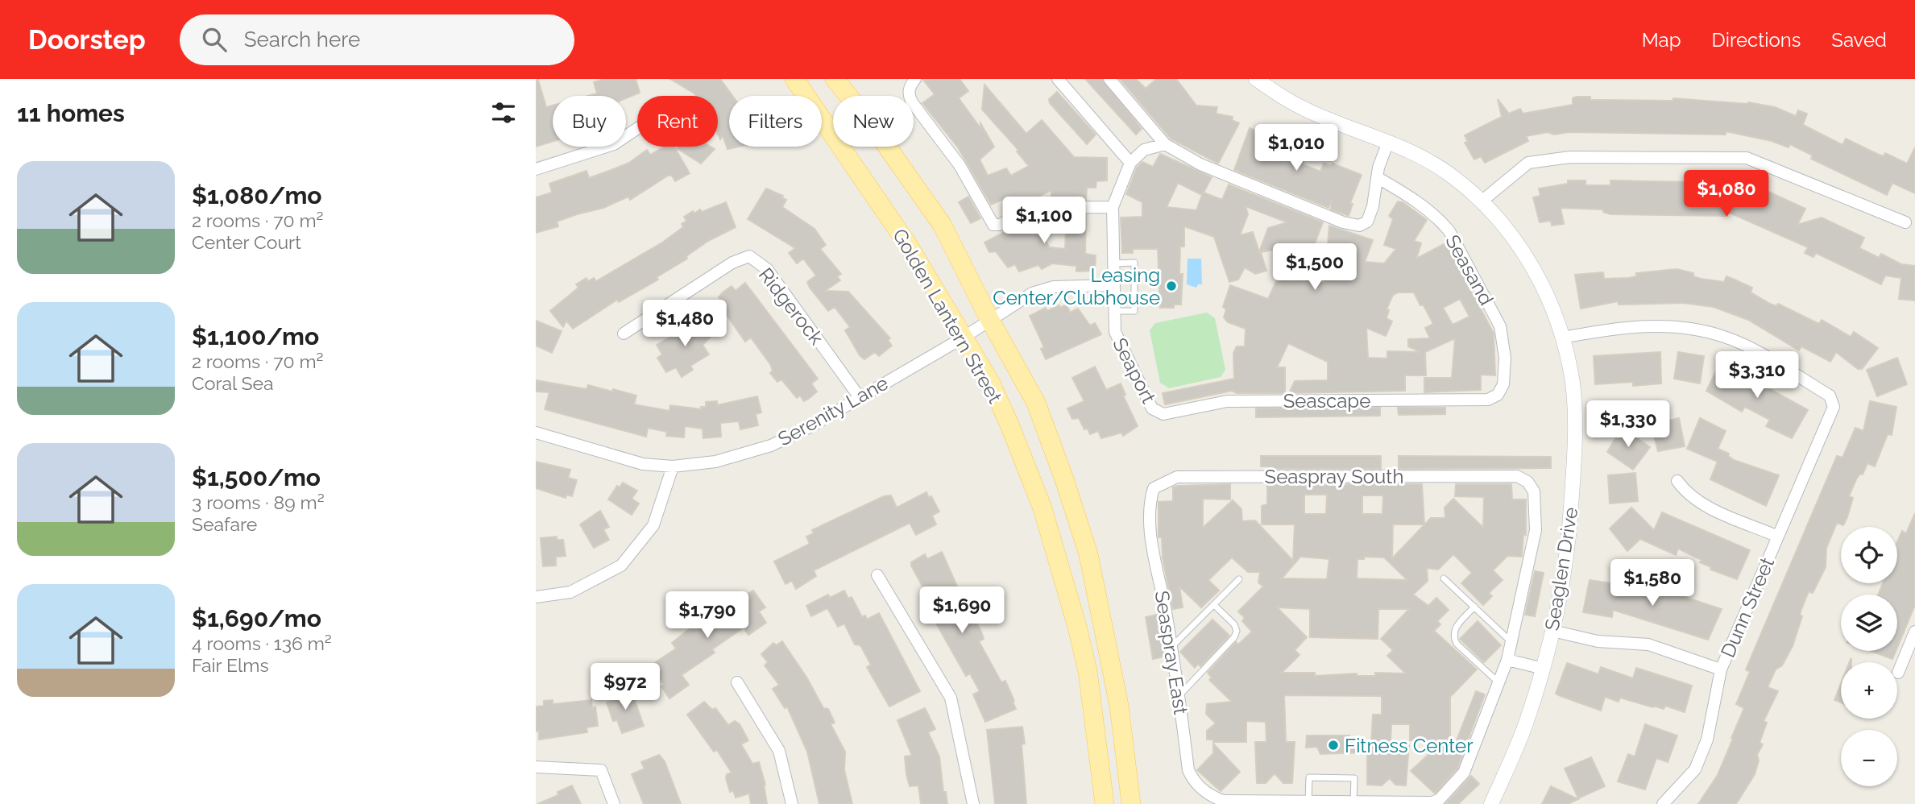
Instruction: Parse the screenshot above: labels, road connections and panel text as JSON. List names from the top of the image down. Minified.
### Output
{"streets":{"main road":["Golden Lantern Street"],"street":["Seasand","Ridgerock","Seaport","Seascape","Serenity Lane","Seaspray South","Seaglen Drive","Dunn Street","Seaspray East"]},"crossings":[["Seasand","Seascape"],["Ridgerock","Serenity Lane"],["Golden Lantern Street","Serenity Lane"],["Seaport","Seascape"],["Seaport","Serenity Lane"],["Seaspray South","Seaspray East"],["Seaglen Drive","Dunn Street"]],"places":["Leasing Center/Clubhouse","Fitness Center"],"page":{"header":"Doorstep","search":"Search here","nav":["Map","Directions","Saved"],"heading":"11 homes","chip":["Buy","Rent","Filters","New"],"price":["$1,010","$1,080","$1,100","$1,500","$1,480","$3,310","$1,330","$1,580","$1,690","$1,790","$972"],"list":[{"name":"$1,080/mo","note":"2 rooms · 70 m² · Center Court"},{"name":"$1,100/mo","note":"2 rooms · 70 m² · Coral Sea"},{"name":"$1,500/mo","note":"3 rooms · 89 m² · Seafare"},{"name":"$1,690/mo","note":"4 rooms · 136 m² · Fair Elms"}],"map_buttons":["+","−"]}}
